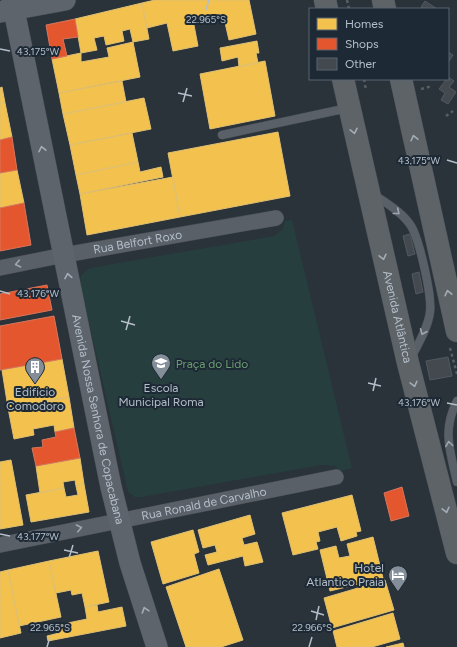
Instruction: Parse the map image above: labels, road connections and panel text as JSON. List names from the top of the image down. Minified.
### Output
{"streets":{"highway":["Avenida Atlântica"],"main road":["Avenida Nossa Senhora de Copacabana"],"street":["Rua Belfort Roxo","Rua Ronald de Carvalho"]},"crossings":[["Rua Belfort Roxo","Avenida Nossa Senhora de Copacabana"],["Avenida Nossa Senhora de Copacabana","Rua Ronald de Carvalho"]],"one_way":["Avenida Nossa Senhora de Copacabana","Rua Ronald de Carvalho"],"parks":["Praça do Lido"],"places":{"school or university":["Escola Municipal Roma"],"building":["Edificio Comodoro"],"hotel":["Hotel Atlantico Praia"]},"legend":["Homes","Shops","Other"],"coordinates":["22.965°S","43.175°W","43.176°W","43.177°W","22.966°S"]}
